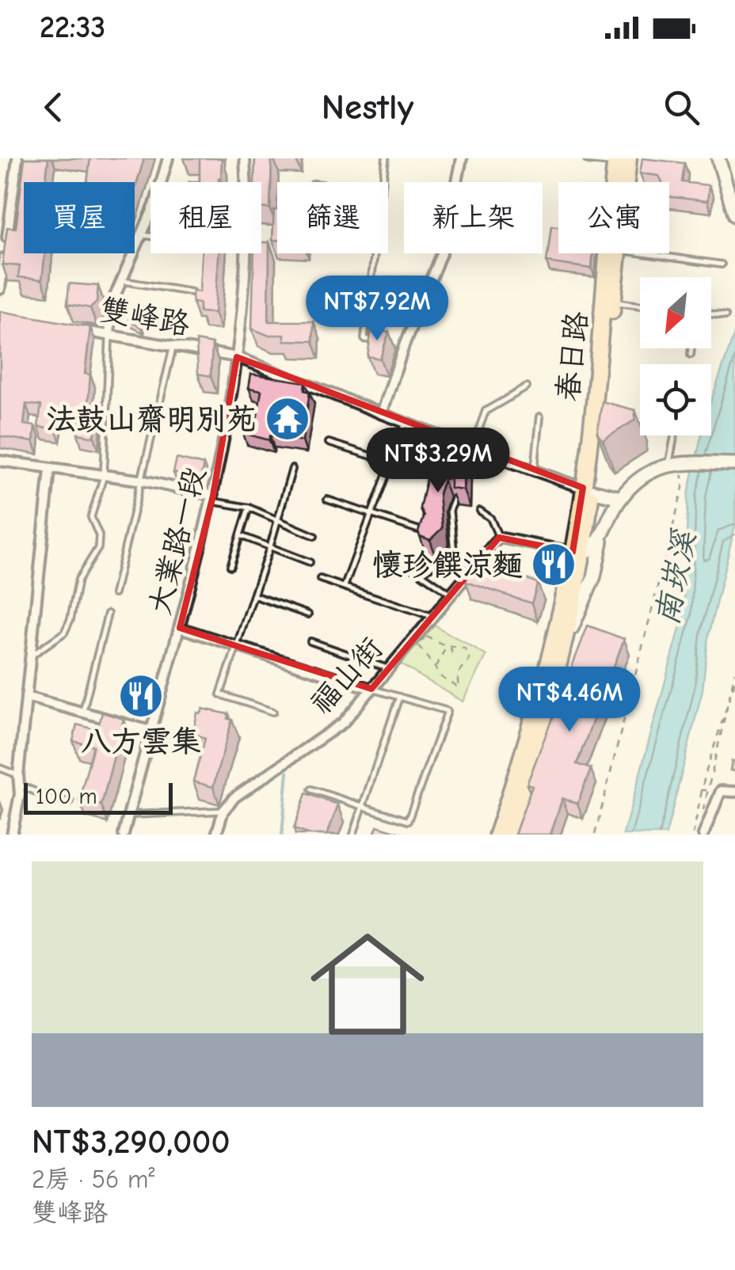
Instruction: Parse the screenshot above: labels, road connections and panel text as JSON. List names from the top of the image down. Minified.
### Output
{"streets":{"main road":["春日路"],"street":["雙峰路","大業路一段","福山街"]},"crossings":[["雙峰路","春日路"],["雙峰路","大業路一段"]],"water":["南崁溪"],"places":{"temple":["法鼓山齋明別苑"],"restaurant":["懷珍饌涼麵","八方雲集"]},"scale_bar":"100 m","north":"bottom left","page":{"status":"22:33","header":"Nestly","chip":["買屋","租屋","篩選","新上架","公寓"],"price":["NT$7.92M","NT$3.29M","NT$4.46M"],"scale":"100 m","list":[{"name":"NT$3,290,000","note":"2房 · 56 m² · 雙峰路"}]}}
